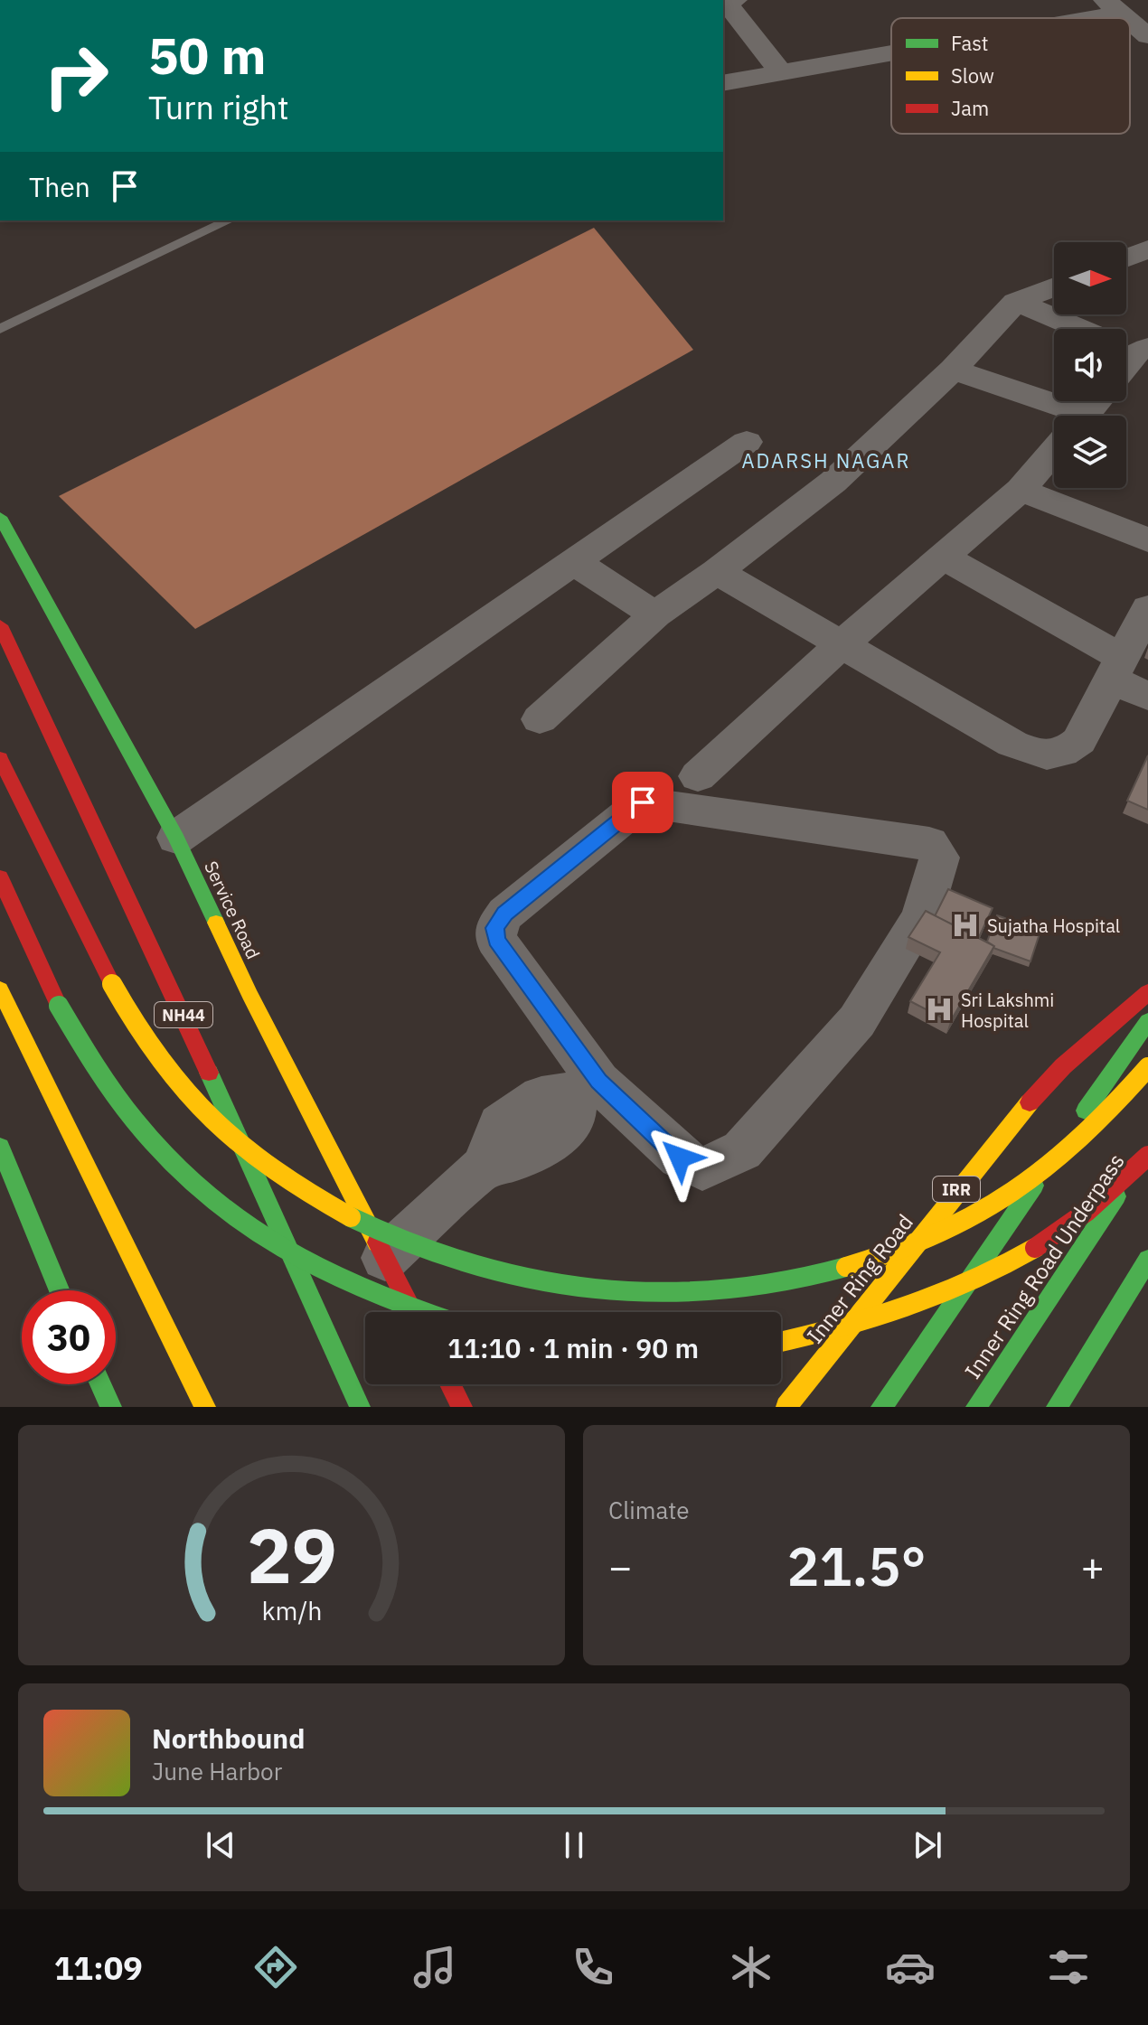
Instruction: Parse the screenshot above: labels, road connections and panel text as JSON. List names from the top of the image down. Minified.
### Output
{"streets":{"main road":["Service Road","NH44","IRR","Inner Ring Road Underpass","Inner Ring Road"]},"districts":["ADARSH NAGAR"],"places":{"hospital":["Sujatha Hospital","Sri Lakshmi Hospital"]},"legend":["Fast","Slow","Jam"],"north":"right","page":{"turn":["50 m","Turn right"],"then":"Then","limit":"30","trip":"11:10 · 1 min · 90 m","tile":"Climate","heat":["−","21.5°","+"],"song":["Northbound","June Harbor"],"tabs":"11:09","gauge":["29","km/h"]}}
